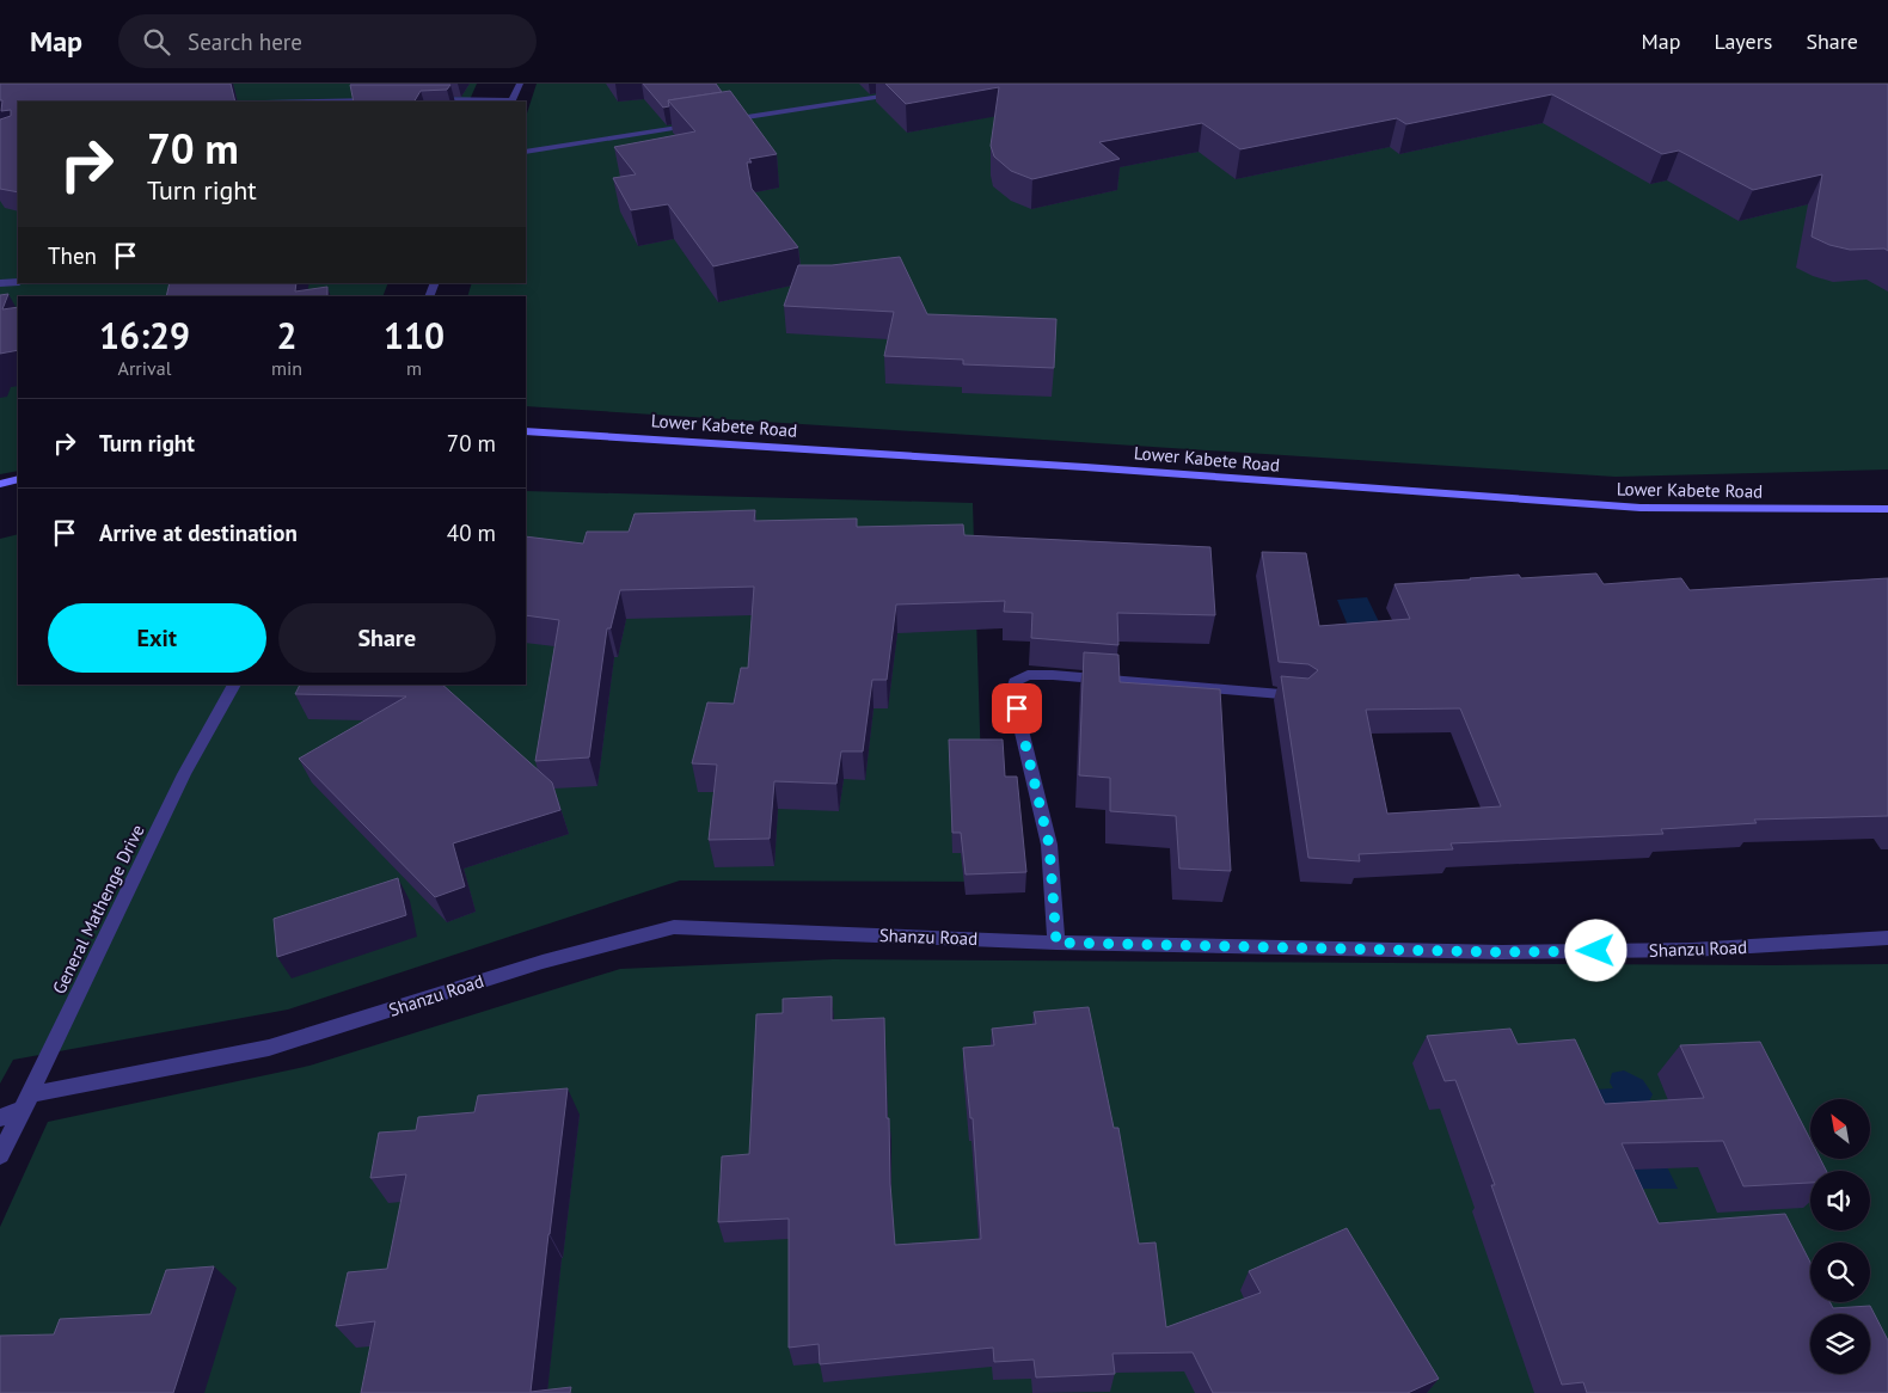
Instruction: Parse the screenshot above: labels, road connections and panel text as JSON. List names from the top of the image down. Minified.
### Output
{"streets":{"main road":["Lower Kabete Road"],"street":["General Mathenge Drive","Shanzu Road"]},"crossings":[["General Mathenge Drive","Shanzu Road"]],"north":"top left","page":{"header":"Map","search":"Search here","nav":["Map","Layers","Share"],"turn":["70 m","Turn right"],"then":"Then","eta":["16:29","Arrival","2","min","110","m"],"list":[{"name":"Turn right","value":"70 m"},{"name":"Arrive at destination","value":"40 m"}],"buttons":["Exit","Share"]}}
